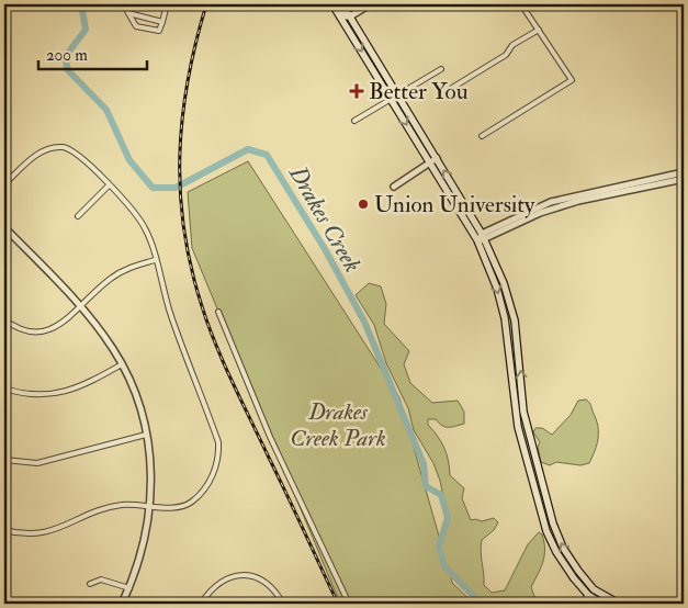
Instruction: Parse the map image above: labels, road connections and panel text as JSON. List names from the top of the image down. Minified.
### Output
{"water":["Drakes Creek"],"parks":["Drakes Creek Park"],"places":{"health":["Better You"],"other":["Union University"]},"scale_bar":"200 m"}
